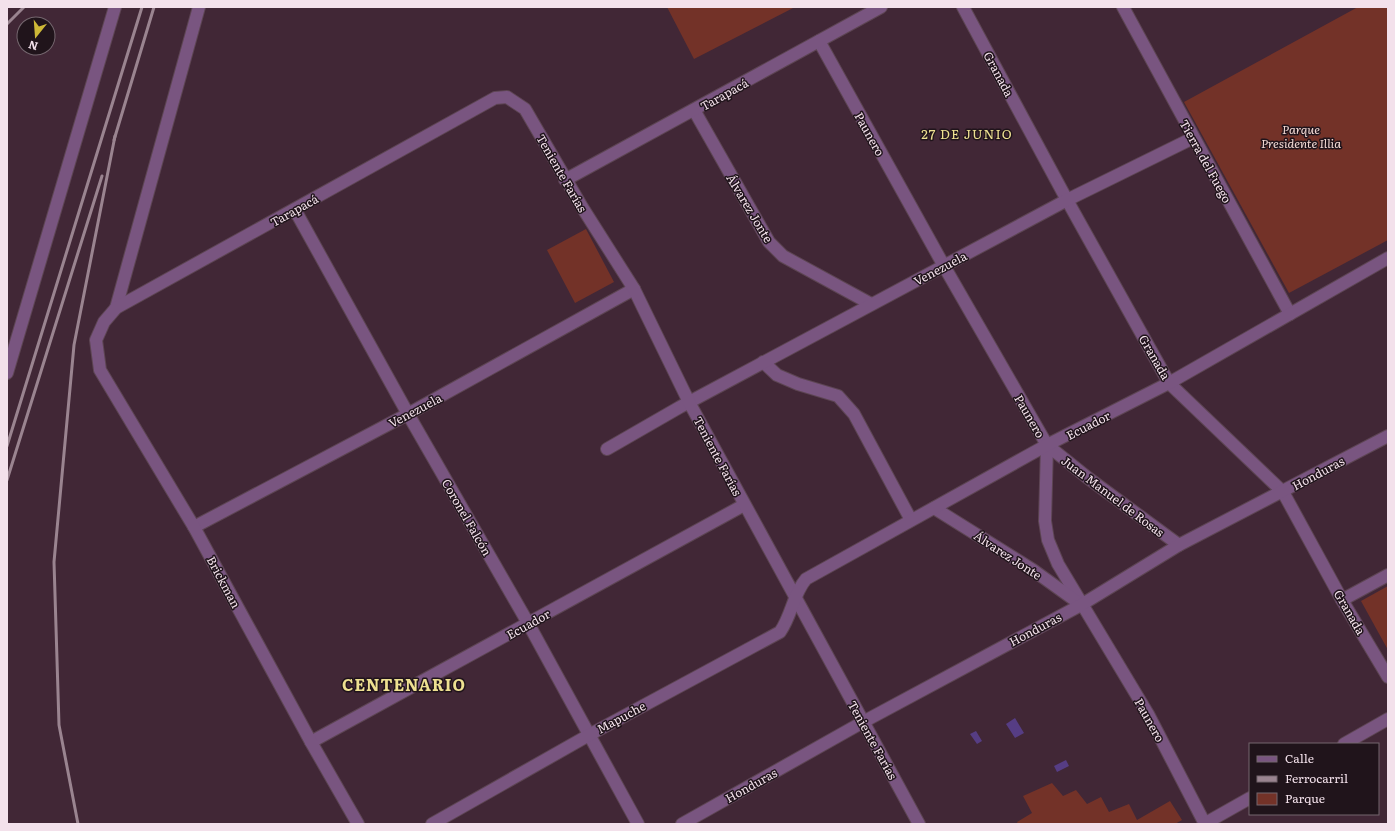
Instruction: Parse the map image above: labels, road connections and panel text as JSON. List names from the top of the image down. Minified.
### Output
{"streets":{"street":["Granada","Tarapacá","Paunero","Tierra del Fuego","Teniente Farías","Álvarez Jonte","Venezuela","Ecuador","Honduras","Juan Manuel de Rosas","Coronel Falcón","Brickman","Mapuche"]},"crossings":[["Granada","Venezuela"],["Granada","Ecuador"],["Granada","Honduras"],["Tarapacá","Paunero"],["Tarapacá","Teniente Farías"],["Tarapacá","Álvarez Jonte"],["Tarapacá","Coronel Falcón"],["Tarapacá","Brickman"],["Paunero","Álvarez Jonte"],["Paunero","Venezuela"],["Paunero","Ecuador"],["Paunero","Honduras"],["Paunero","Juan Manuel de Rosas"],["Tierra del Fuego","Venezuela"],["Tierra del Fuego","Ecuador"],["Teniente Farías","Venezuela"],["Teniente Farías","Ecuador"],["Teniente Farías","Honduras"],["Teniente Farías","Mapuche"],["Álvarez Jonte","Venezuela"],["Álvarez Jonte","Ecuador"],["Álvarez Jonte","Honduras"],["Venezuela","Coronel Falcón"],["Venezuela","Brickman"],["Ecuador","Juan Manuel de Rosas"],["Ecuador","Coronel Falcón"],["Ecuador","Brickman"],["Ecuador","Mapuche"],["Honduras","Juan Manuel de Rosas"],["Coronel Falcón","Mapuche"]],"districts":["27 DE JUNIO","CENTENARIO"],"parks":["Parque Presidente Illia"],"legend":["Calle","Ferrocarril","Parque"],"north":"bottom"}
